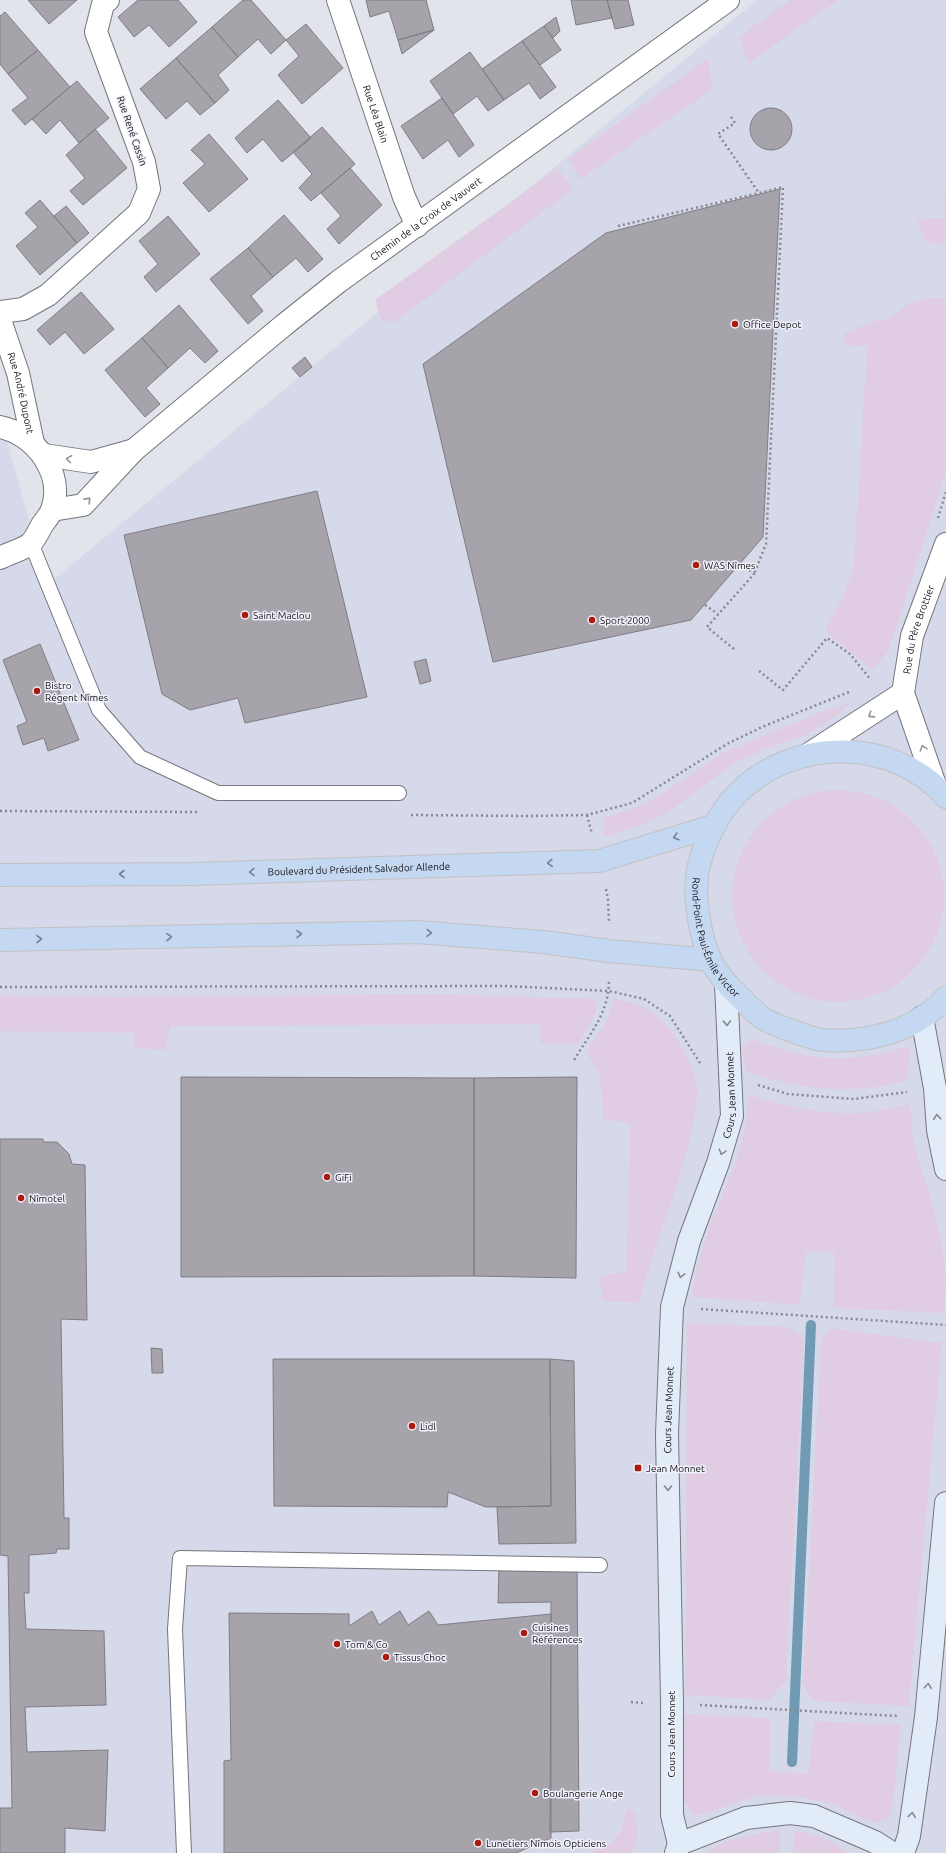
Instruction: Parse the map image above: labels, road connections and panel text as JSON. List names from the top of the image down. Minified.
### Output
{"streets":{"main road":["Boulevard du Président Salvador Allende","Rond-Point Paul-Émile Victor","Cours Jean Monnet"],"street":["Rue Léa Blain","Rue René Cassin","Chemin de la Croix de Vauvert","Rue André Dupont","Rue du Père Brottier"]},"crossings":[["Rue Léa Blain","Chemin de la Croix de Vauvert"],["Chemin de la Croix de Vauvert","Rue André Dupont"],["Rue du Père Brottier","Rond-Point Paul-Émile Victor"],["Boulevard du Président Salvador Allende","Rond-Point Paul-Émile Victor"],["Rond-Point Paul-Émile Victor","Cours Jean Monnet"]],"one_way":["Rue du Père Brottier","Cours Jean Monnet"],"places":{"other":["Office Depot","WAS Nîmes","Saint Maclou","Sport 2000","Bistro Régent Nîmes","GiFi","Nîmotel","Lidl","Cuisines Références","Tom & Co","Tissus Choc","Boulangerie Ange","Lunetiers Nîmois Opticiens"],"transit":["Jean Monnet"]}}
